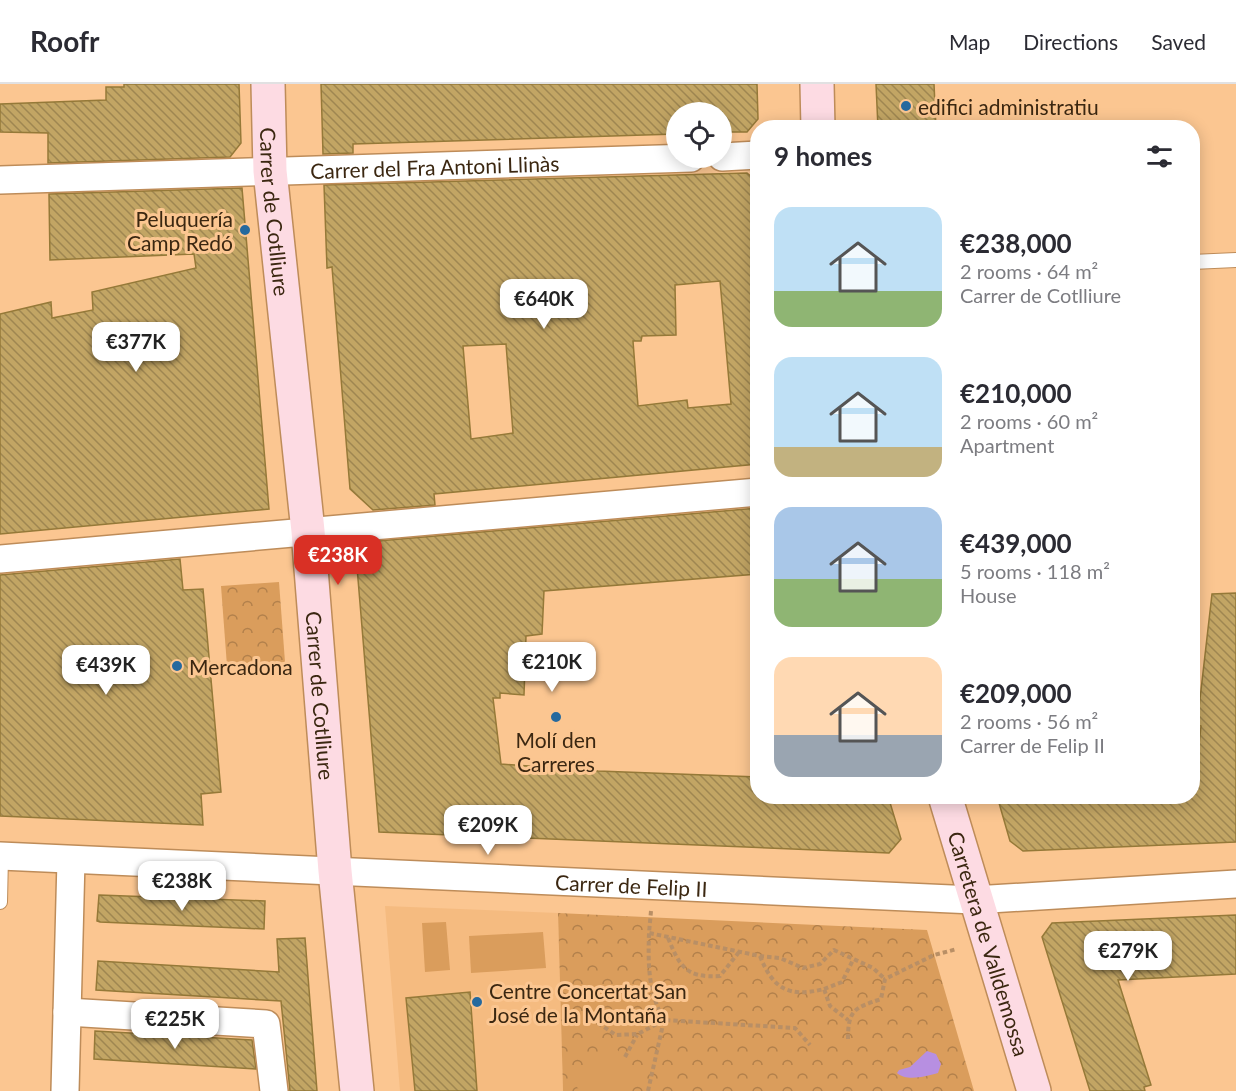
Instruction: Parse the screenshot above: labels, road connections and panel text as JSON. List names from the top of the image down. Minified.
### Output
{"streets":{"street":["Carrer del Fra Antoni Llinàs","Carrer de Cotlliure","Carrer de Felip II","Carretera de Valldemossa"]},"crossings":[["Carrer del Fra Antoni Llinàs","Carrer de Cotlliure"],["Carrer de Cotlliure","Carrer de Felip II"],["Carrer de Felip II","Carretera de Valldemossa"]],"places":["edifici administratiu","Peluquería Camp Redó","Mercadona","Molí den Carreres","Centre Concertat San José de la Montaña"],"page":{"header":"Roofr","nav":["Map","Directions","Saved"],"heading":"9 homes","list":[{"name":"€238,000","note":"2 rooms · 64 m² · Carrer de Cotlliure"},{"name":"€210,000","note":"2 rooms · 60 m² · Apartment"},{"name":"€439,000","note":"5 rooms · 118 m² · House"},{"name":"€209,000","note":"2 rooms · 56 m² · Carrer de Felip II"}],"price":["€640K","€377K","€238K","€210K","€439K","€209K","€238K","€279K","€225K"]}}
